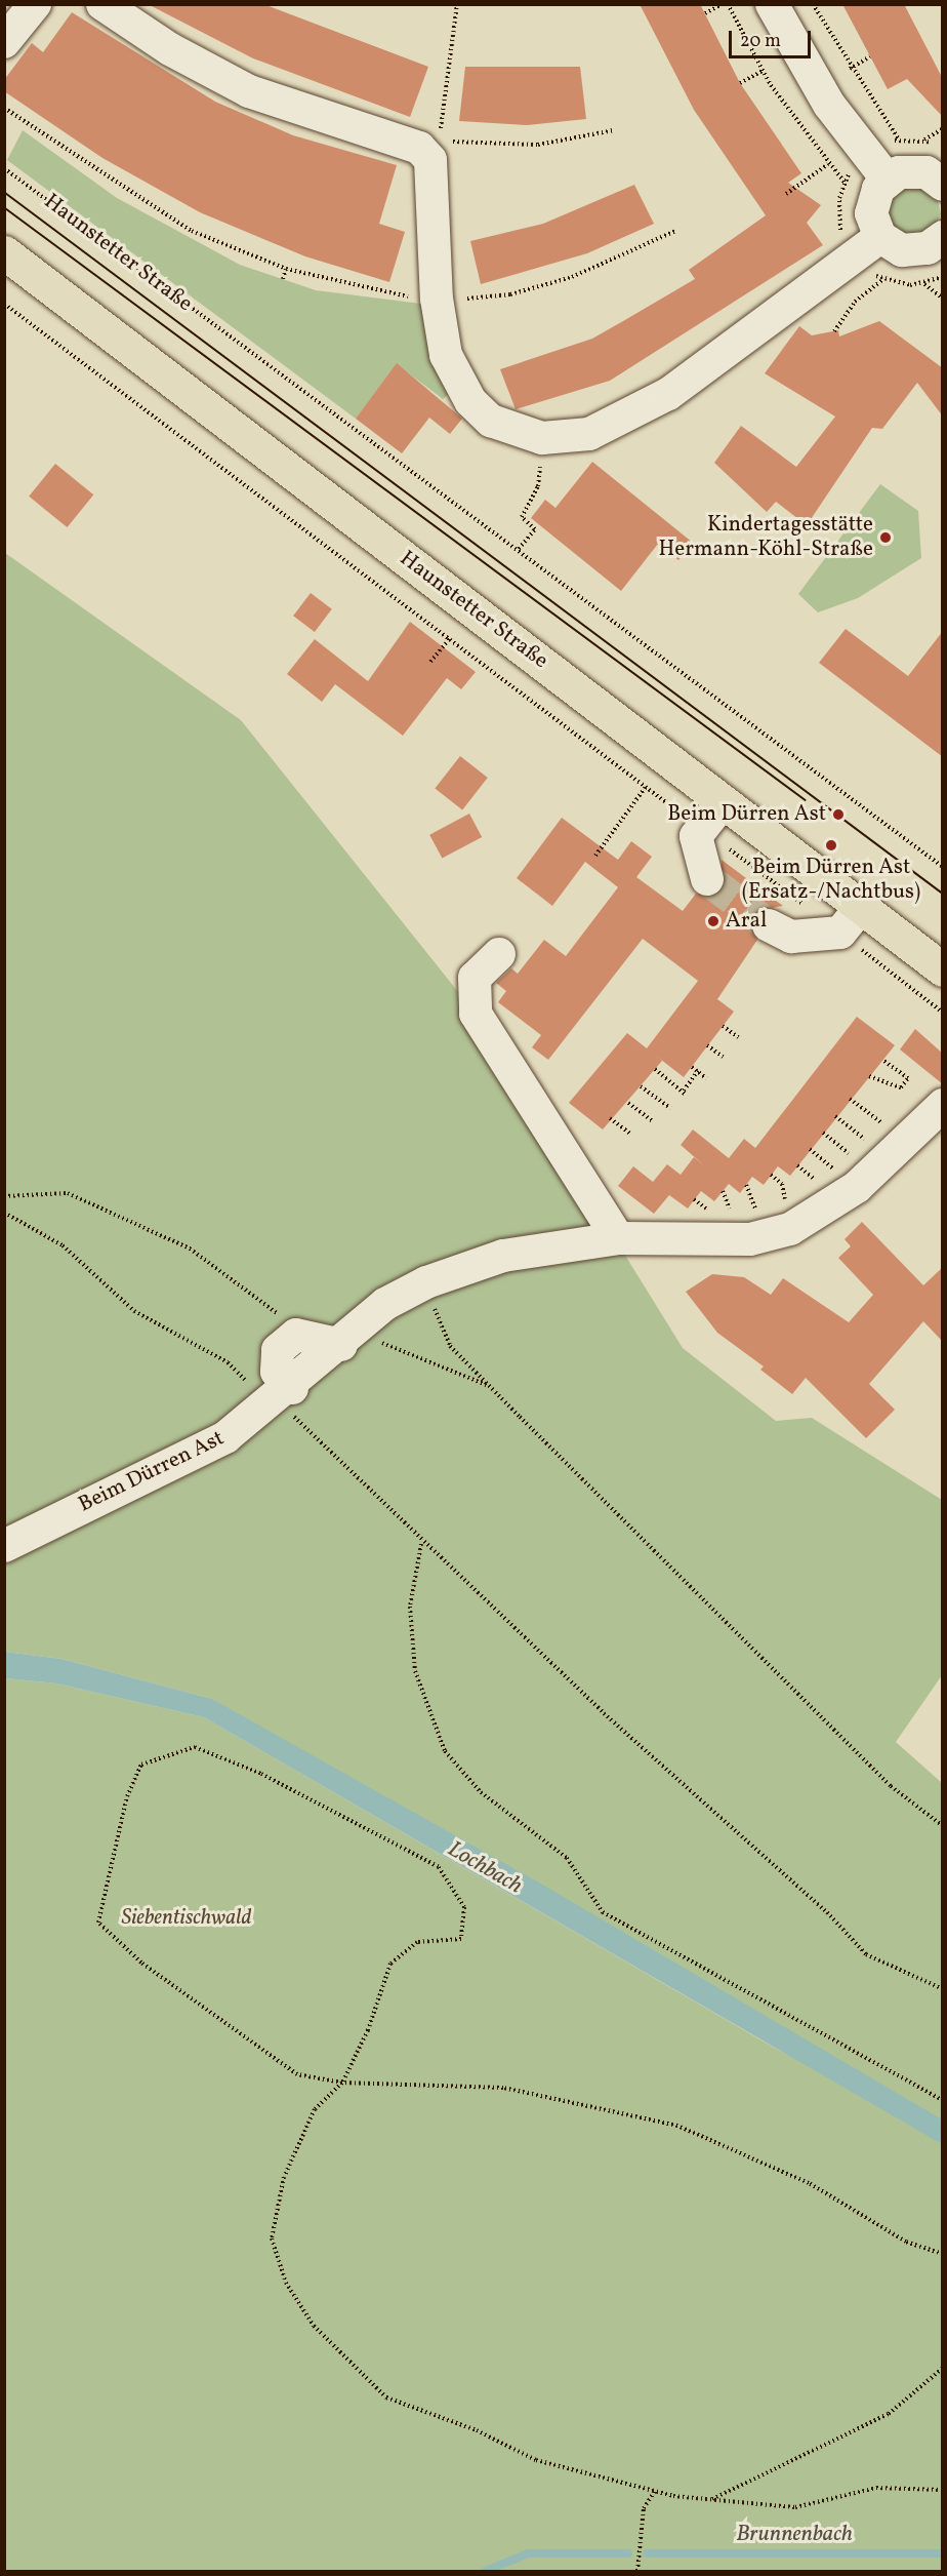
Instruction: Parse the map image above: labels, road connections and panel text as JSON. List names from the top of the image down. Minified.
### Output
{"streets":{"main road":["Haunstetter Straße"],"street":["Beim Dürren Ast"]},"water":["Lochbach","Brunnenbach"],"parks":["Siebentischwald"],"places":["Kindertagesstätte Hermann-Köhl-Straße","Beim Dürren Ast","Beim Dürren Ast (Ersatz-/Nachtbus)","Aral"],"scale_bar":"20 m"}
